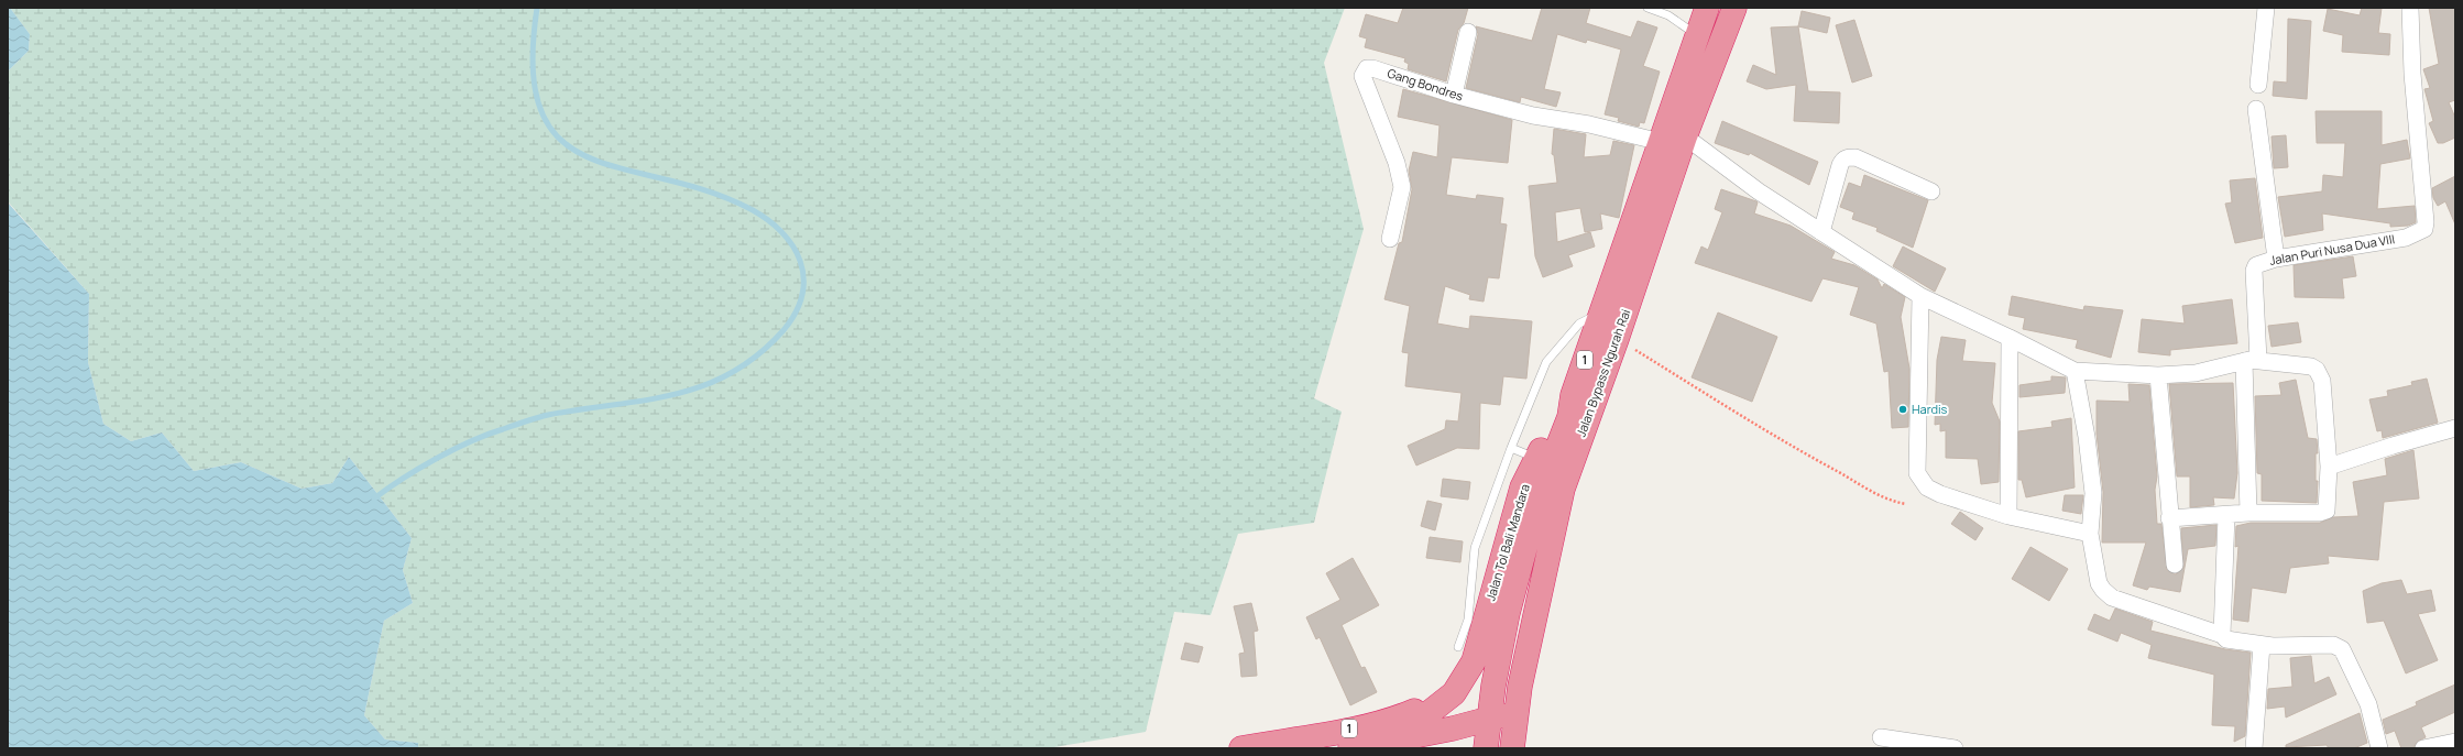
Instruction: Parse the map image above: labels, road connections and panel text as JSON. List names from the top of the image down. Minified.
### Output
{"streets":{"highway":["1","Jalan Bypass Ngurah Rai","Jalan Tol Bali Mandara"],"street":["Gang Bondres","Jalan Puri Nusa Dua VIII"]},"crossings":[["Gang Bondres","Jalan Bypass Ngurah Rai"],["1","Jalan Bypass Ngurah Rai"],["1","Jalan Tol Bali Mandara"],["Jalan Bypass Ngurah Rai","Jalan Tol Bali Mandara"]],"places":["Hardis"]}
